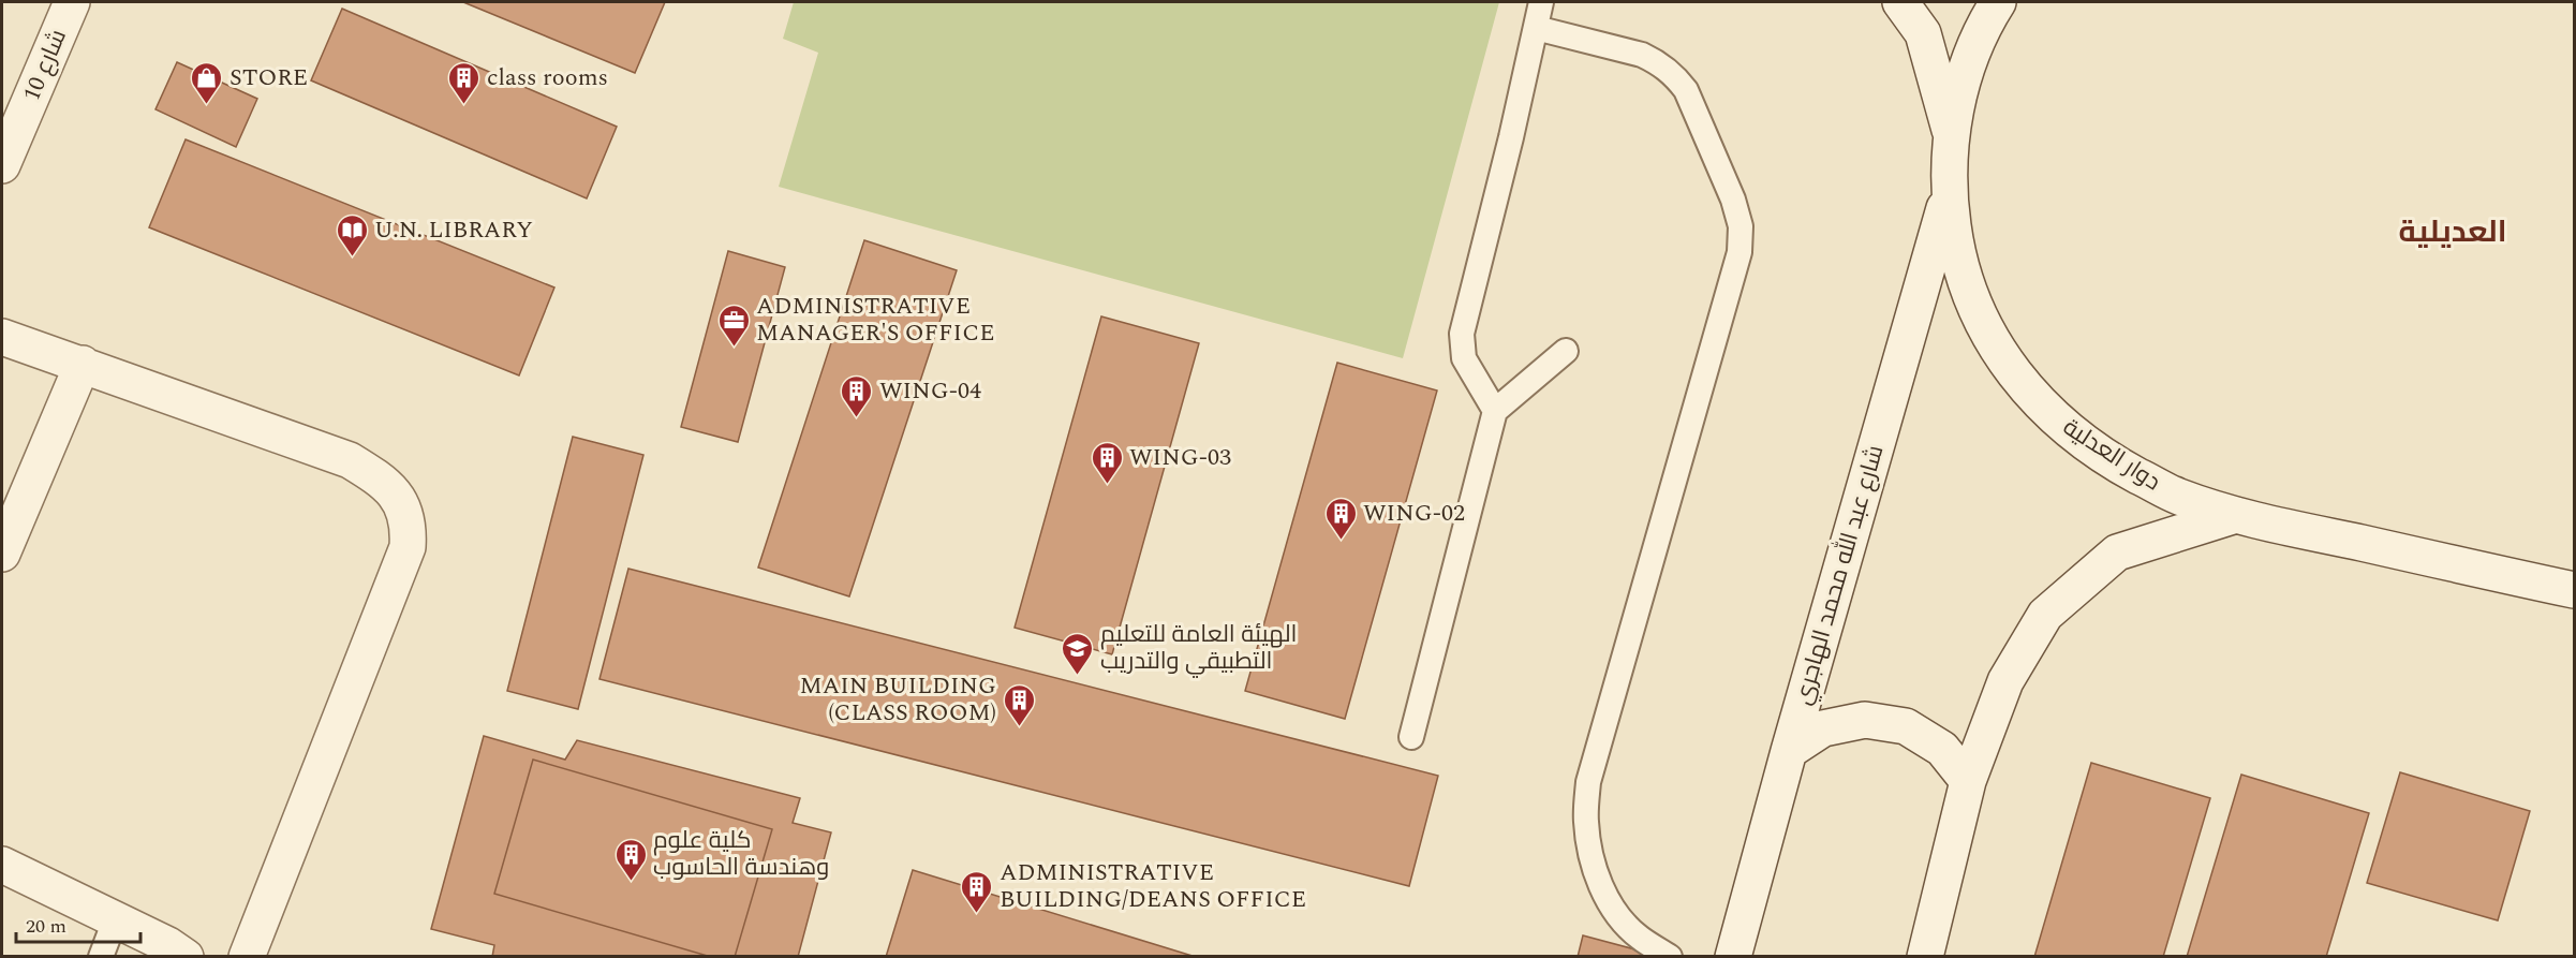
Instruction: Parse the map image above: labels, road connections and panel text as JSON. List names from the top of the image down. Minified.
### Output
{"streets":{"main road":["شارع 10","دوار العدلية","شارع عبد الله محمد الهاجري"]},"crossings":[["دوار العدلية","شارع عبد الله محمد الهاجري"]],"districts":["العديلية"],"places":{"shop":["STORE"],"building":["class rooms","WING-04","WING-03","WING-02","MAIN BUILDING (CLASS ROOM)","كلية علوم وهندسة الحاسوب","ADMINISTRATIVE BUILDING/DEANS OFFICE"],"library":["U.N. LIBRARY"],"office":["ADMINISTRATIVE MANAGER'S OFFICE"],"school or university":["الهيئة العامة للتعليم التطبيقي والتدريب"]},"scale_bar":"20 m"}
